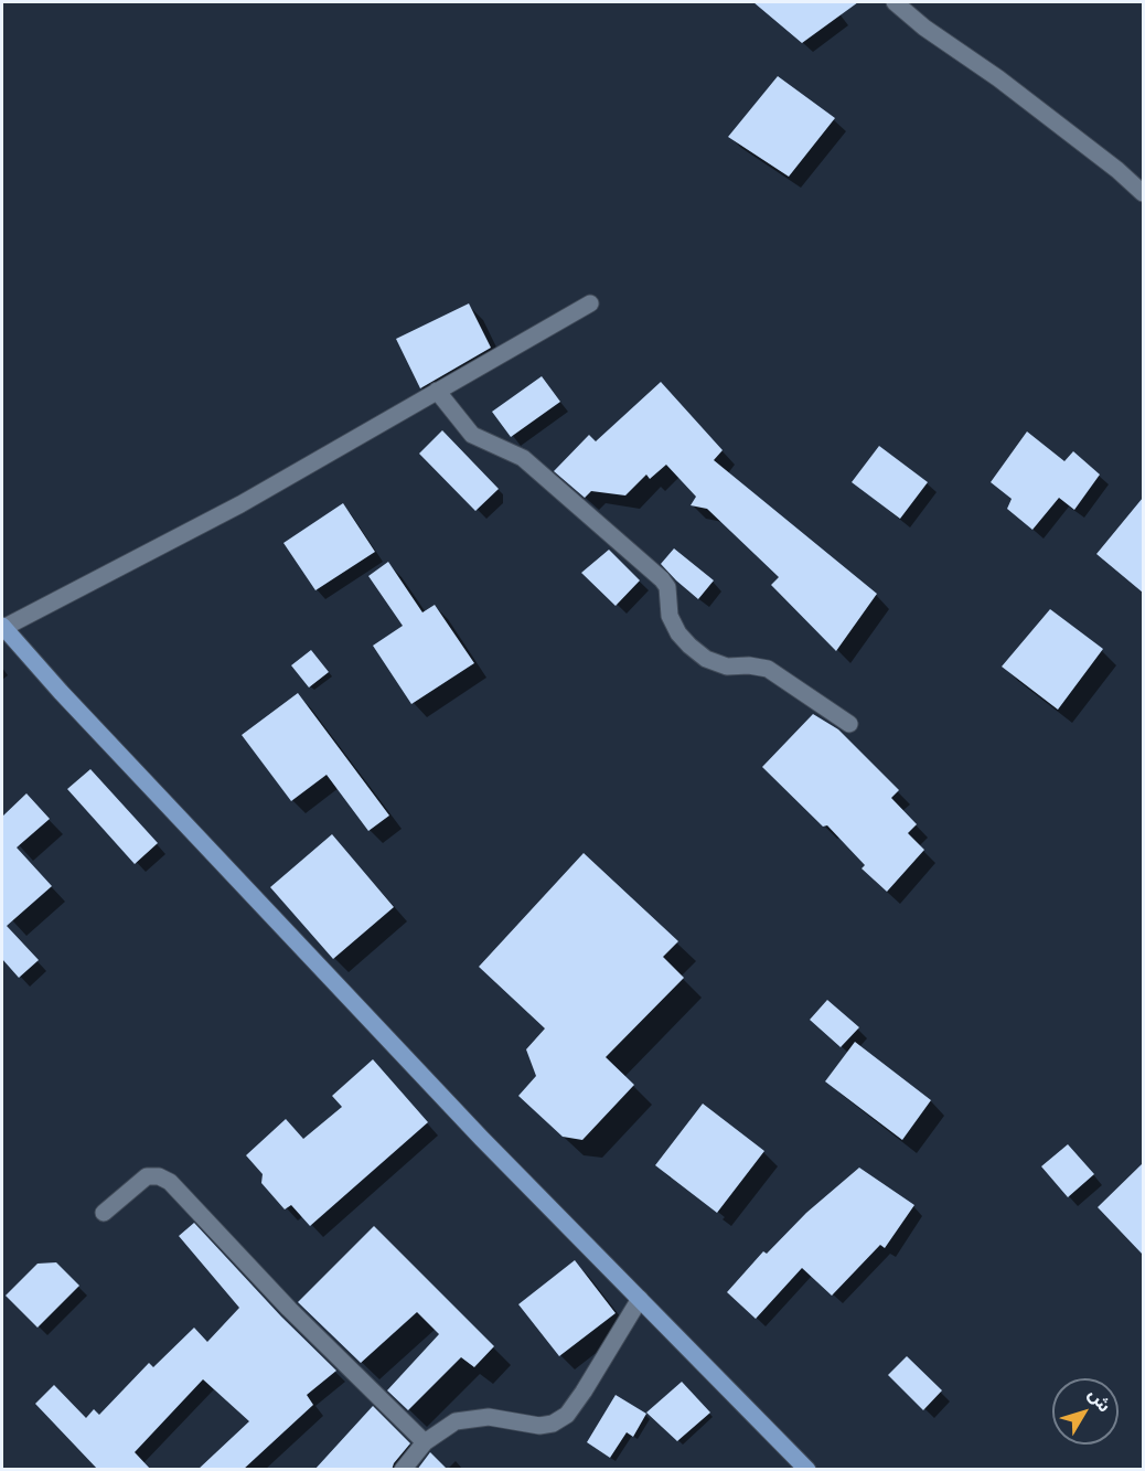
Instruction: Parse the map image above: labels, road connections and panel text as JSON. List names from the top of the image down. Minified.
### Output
{"north":"top right"}
